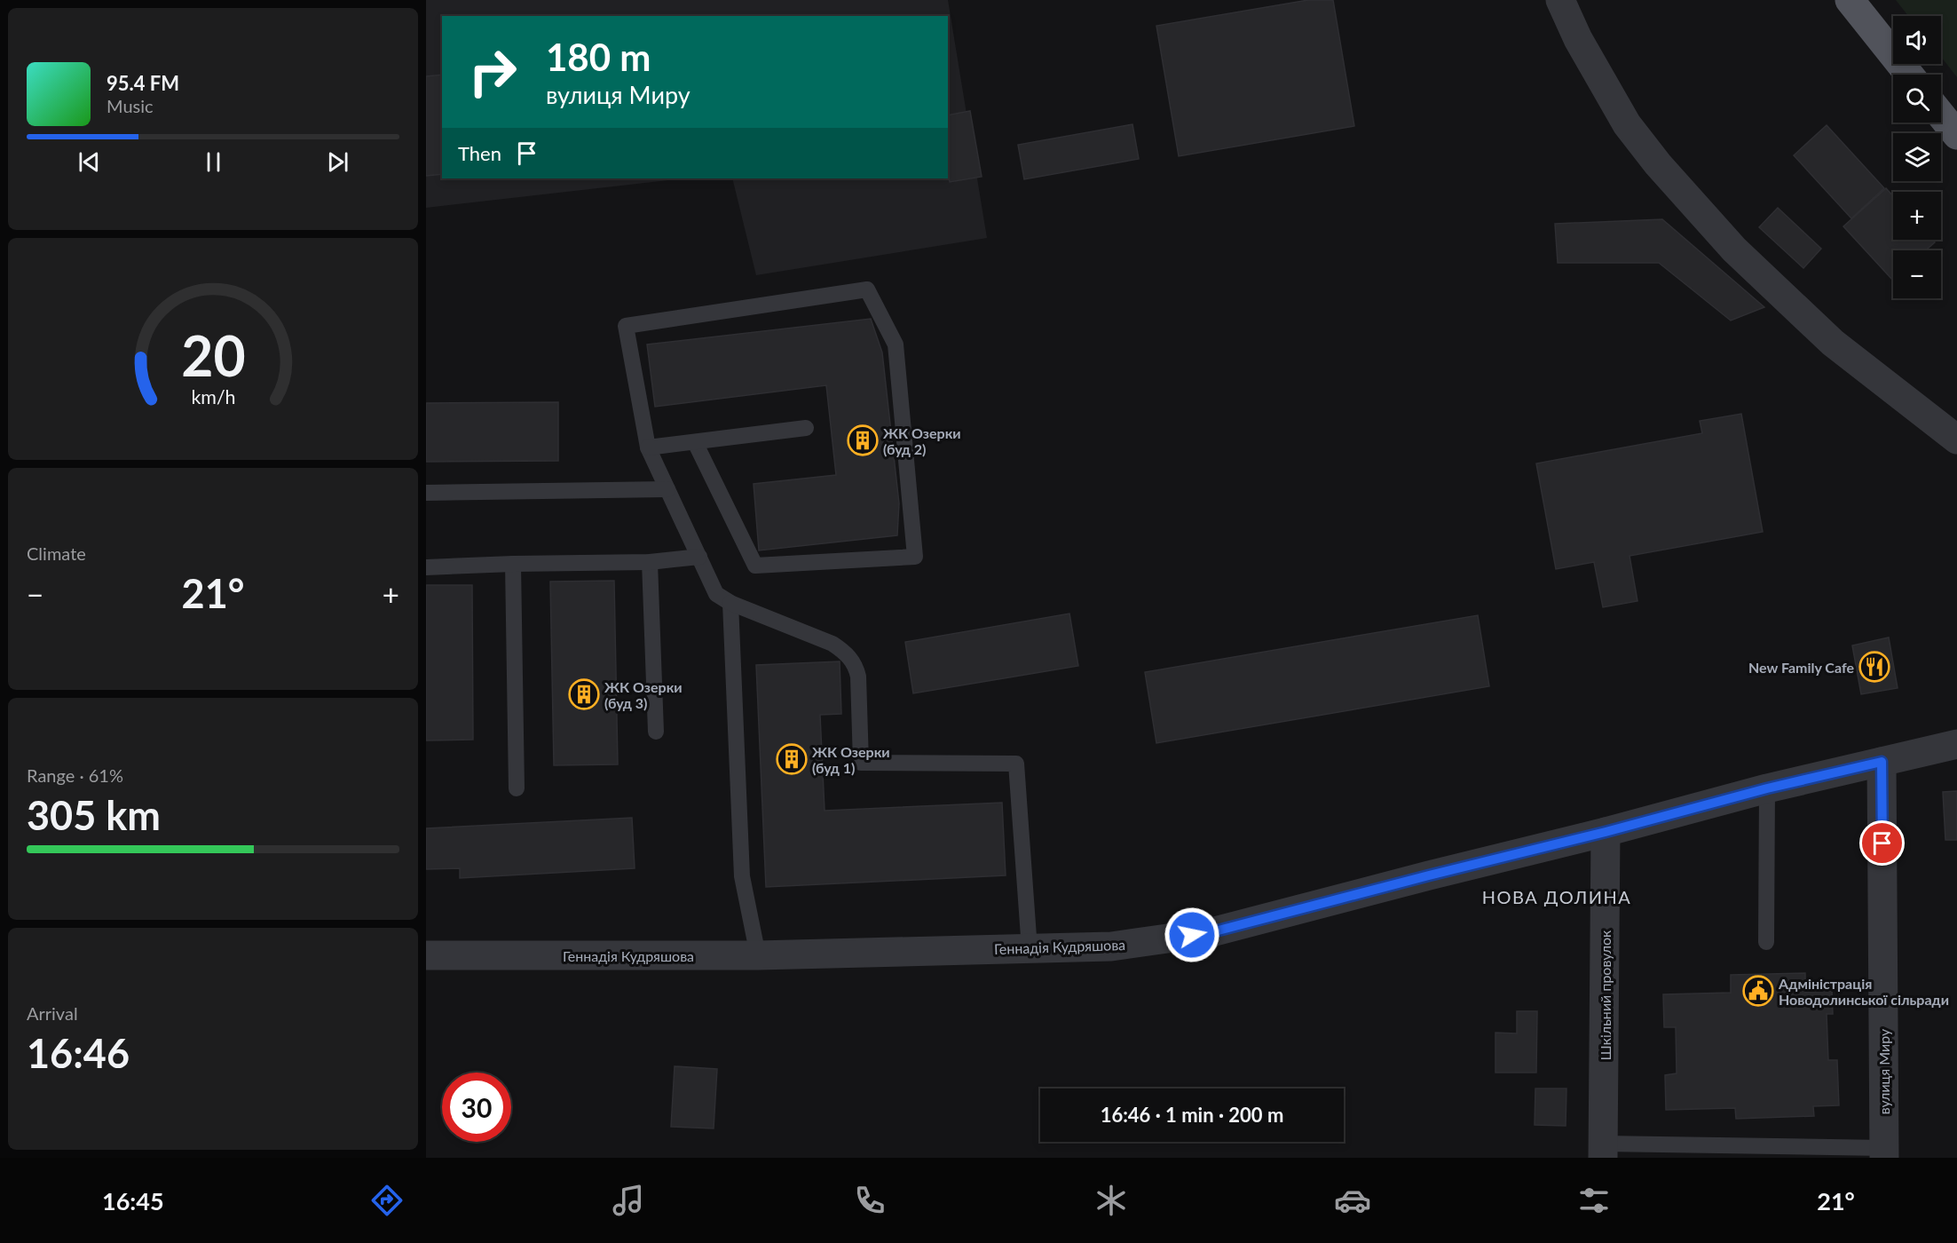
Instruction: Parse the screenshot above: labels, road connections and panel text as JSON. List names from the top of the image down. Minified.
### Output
{"streets":{"street":["Геннадія Кудряшова","Шкільний провулок","вулиця Миру"]},"crossings":[["Геннадія Кудряшова","Шкільний провулок"],["Геннадія Кудряшова","вулиця Миру"]],"districts":["НОВА ДОЛИНА"],"places":{"building":["ЖК Озерки (буд 2)","ЖК Озерки (буд 3)","ЖК Озерки (буд 1)"],"restaurant":["New Family Cafe"],"public building":["Адміністрація Новодолинської сільради"]},"page":{"map_buttons":["+","−"],"turn":["180 m","вулиця Миру"],"song":["95.4 FM","Music"],"then":"Then","tile":["Climate",["Range · 61%","305 km"],["Arrival","16:46"]],"heat":["−","21°","+"],"limit":"30","trip":"16:46 · 1 min · 200 m","tabs":["16:45","21°"],"gauge":["20","km/h"]}}
